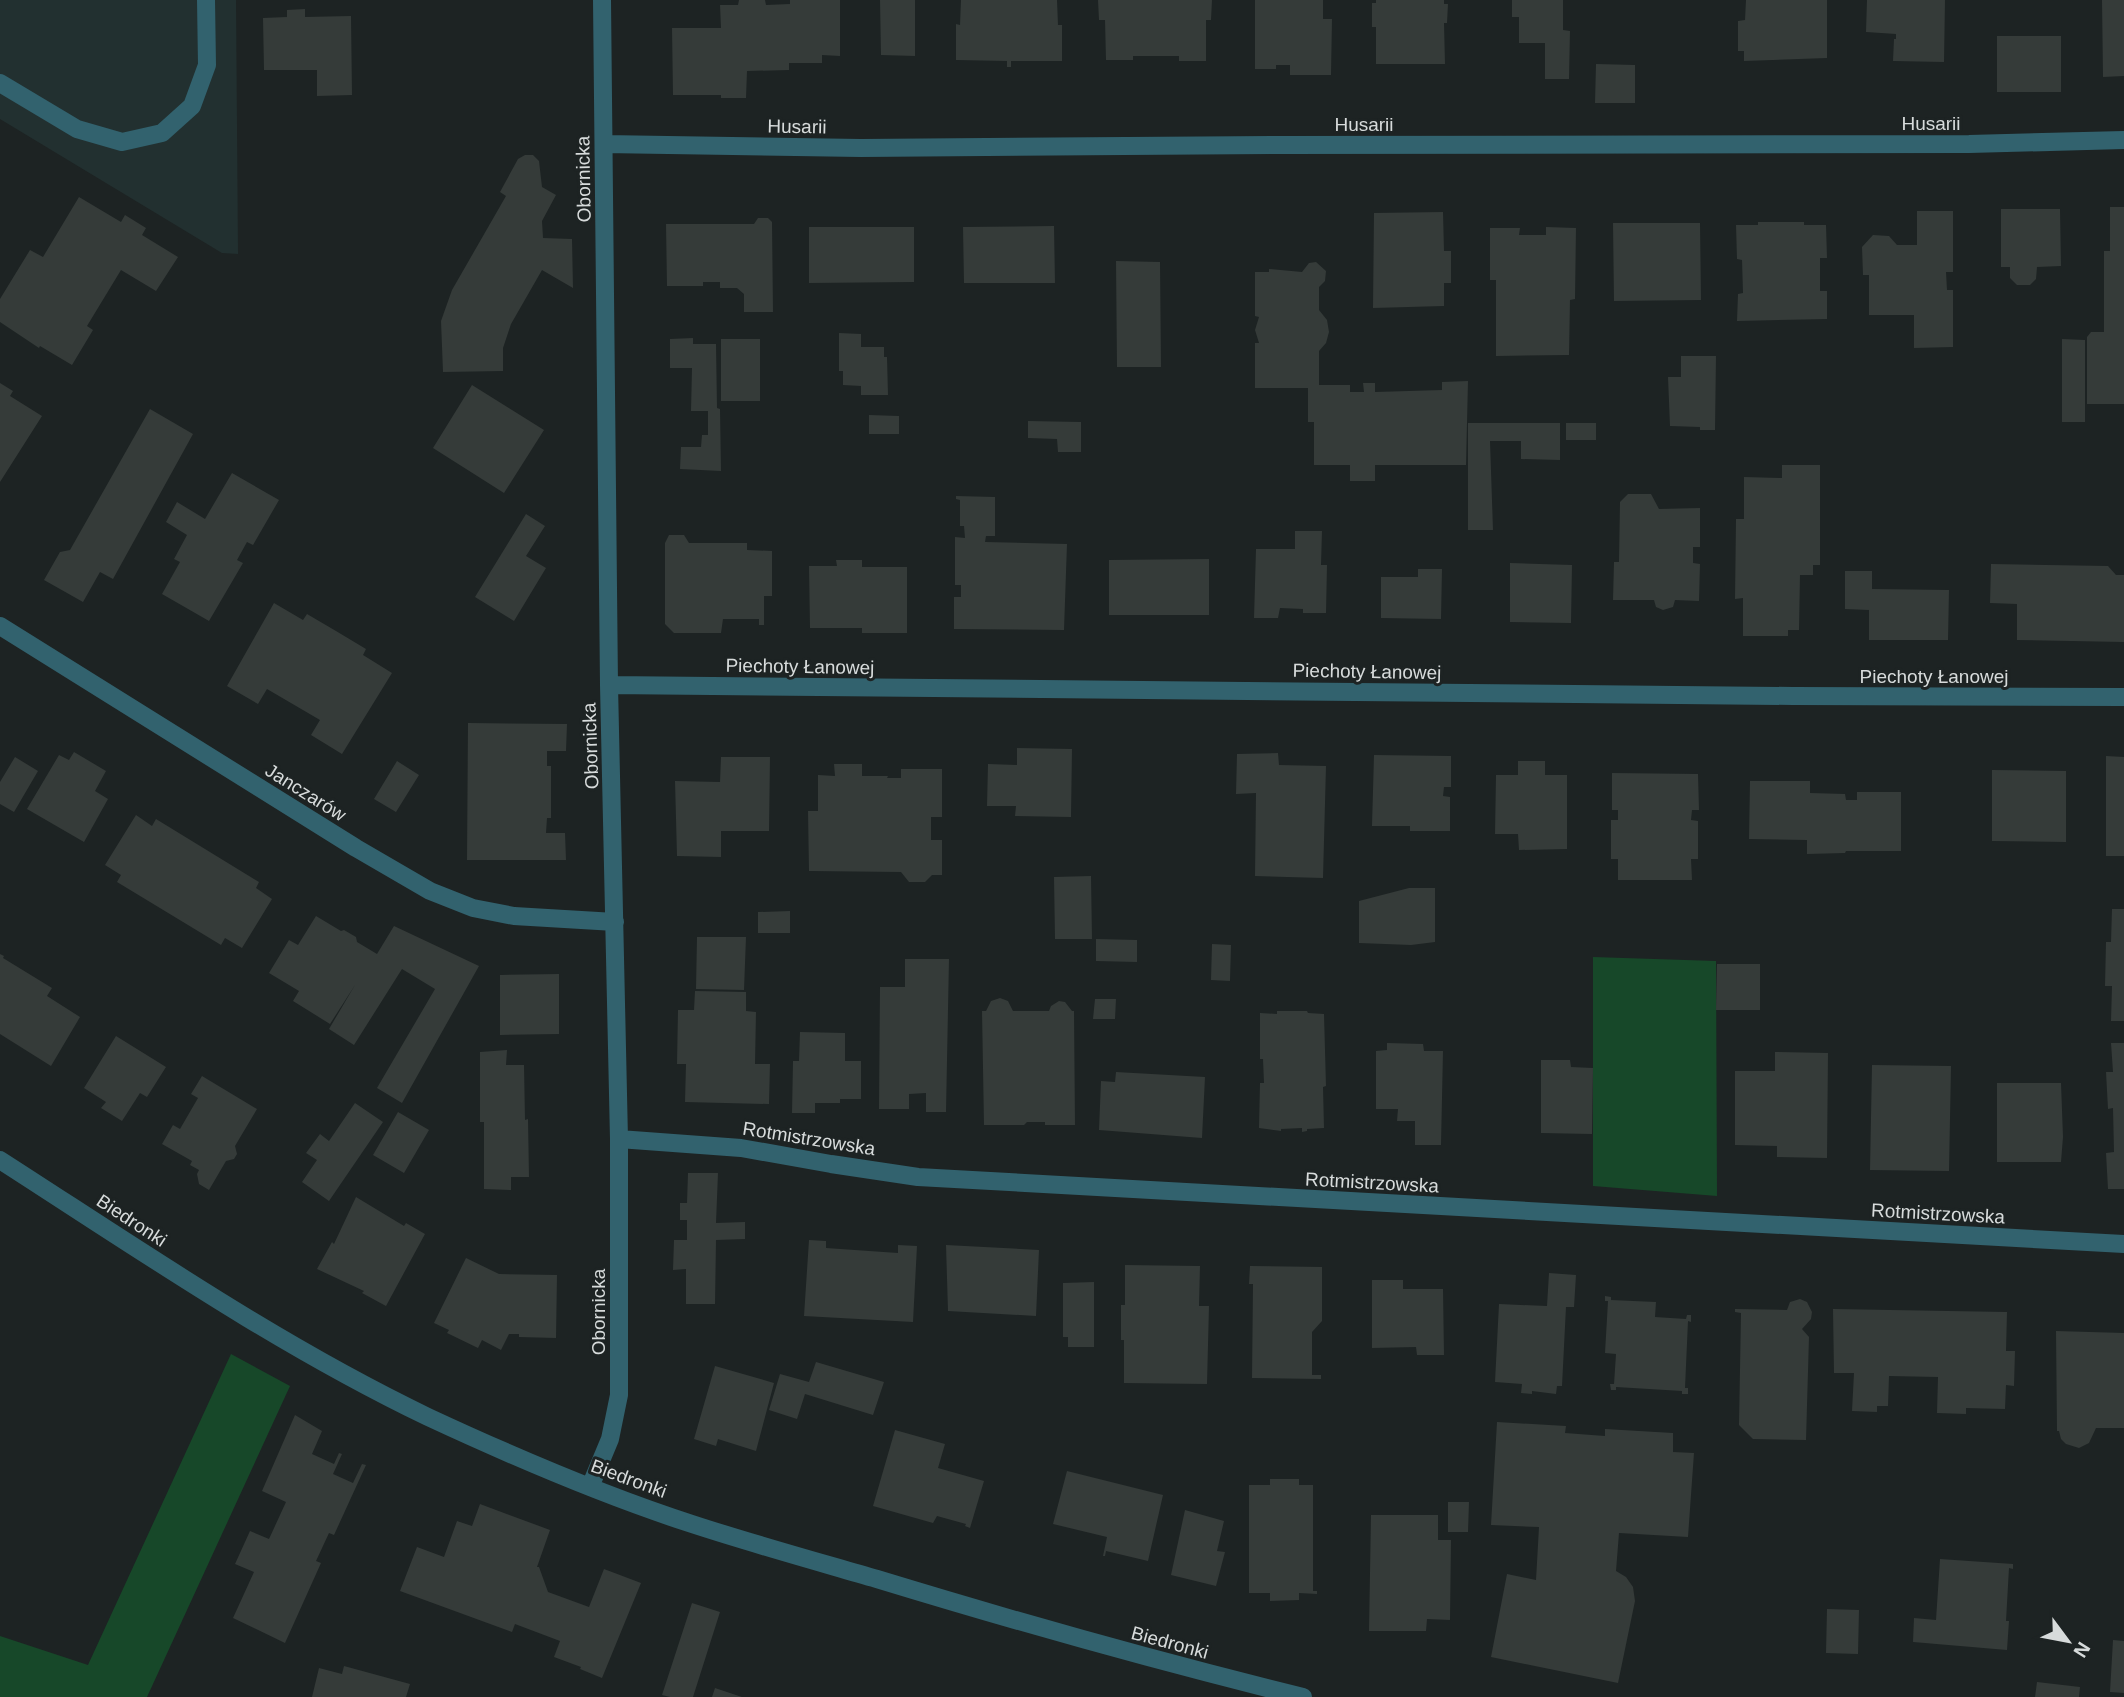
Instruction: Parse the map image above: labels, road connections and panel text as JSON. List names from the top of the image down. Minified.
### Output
{"streets":{"street":["Husarii","Obornicka","Piechoty Łanowej","Janczarów","Rotmistrzowska","Biedronki"]},"crossings":[["Husarii","Obornicka"],["Obornicka","Piechoty Łanowej"],["Obornicka","Janczarów"],["Obornicka","Rotmistrzowska"],["Obornicka","Biedronki"]],"north":"bottom right"}
